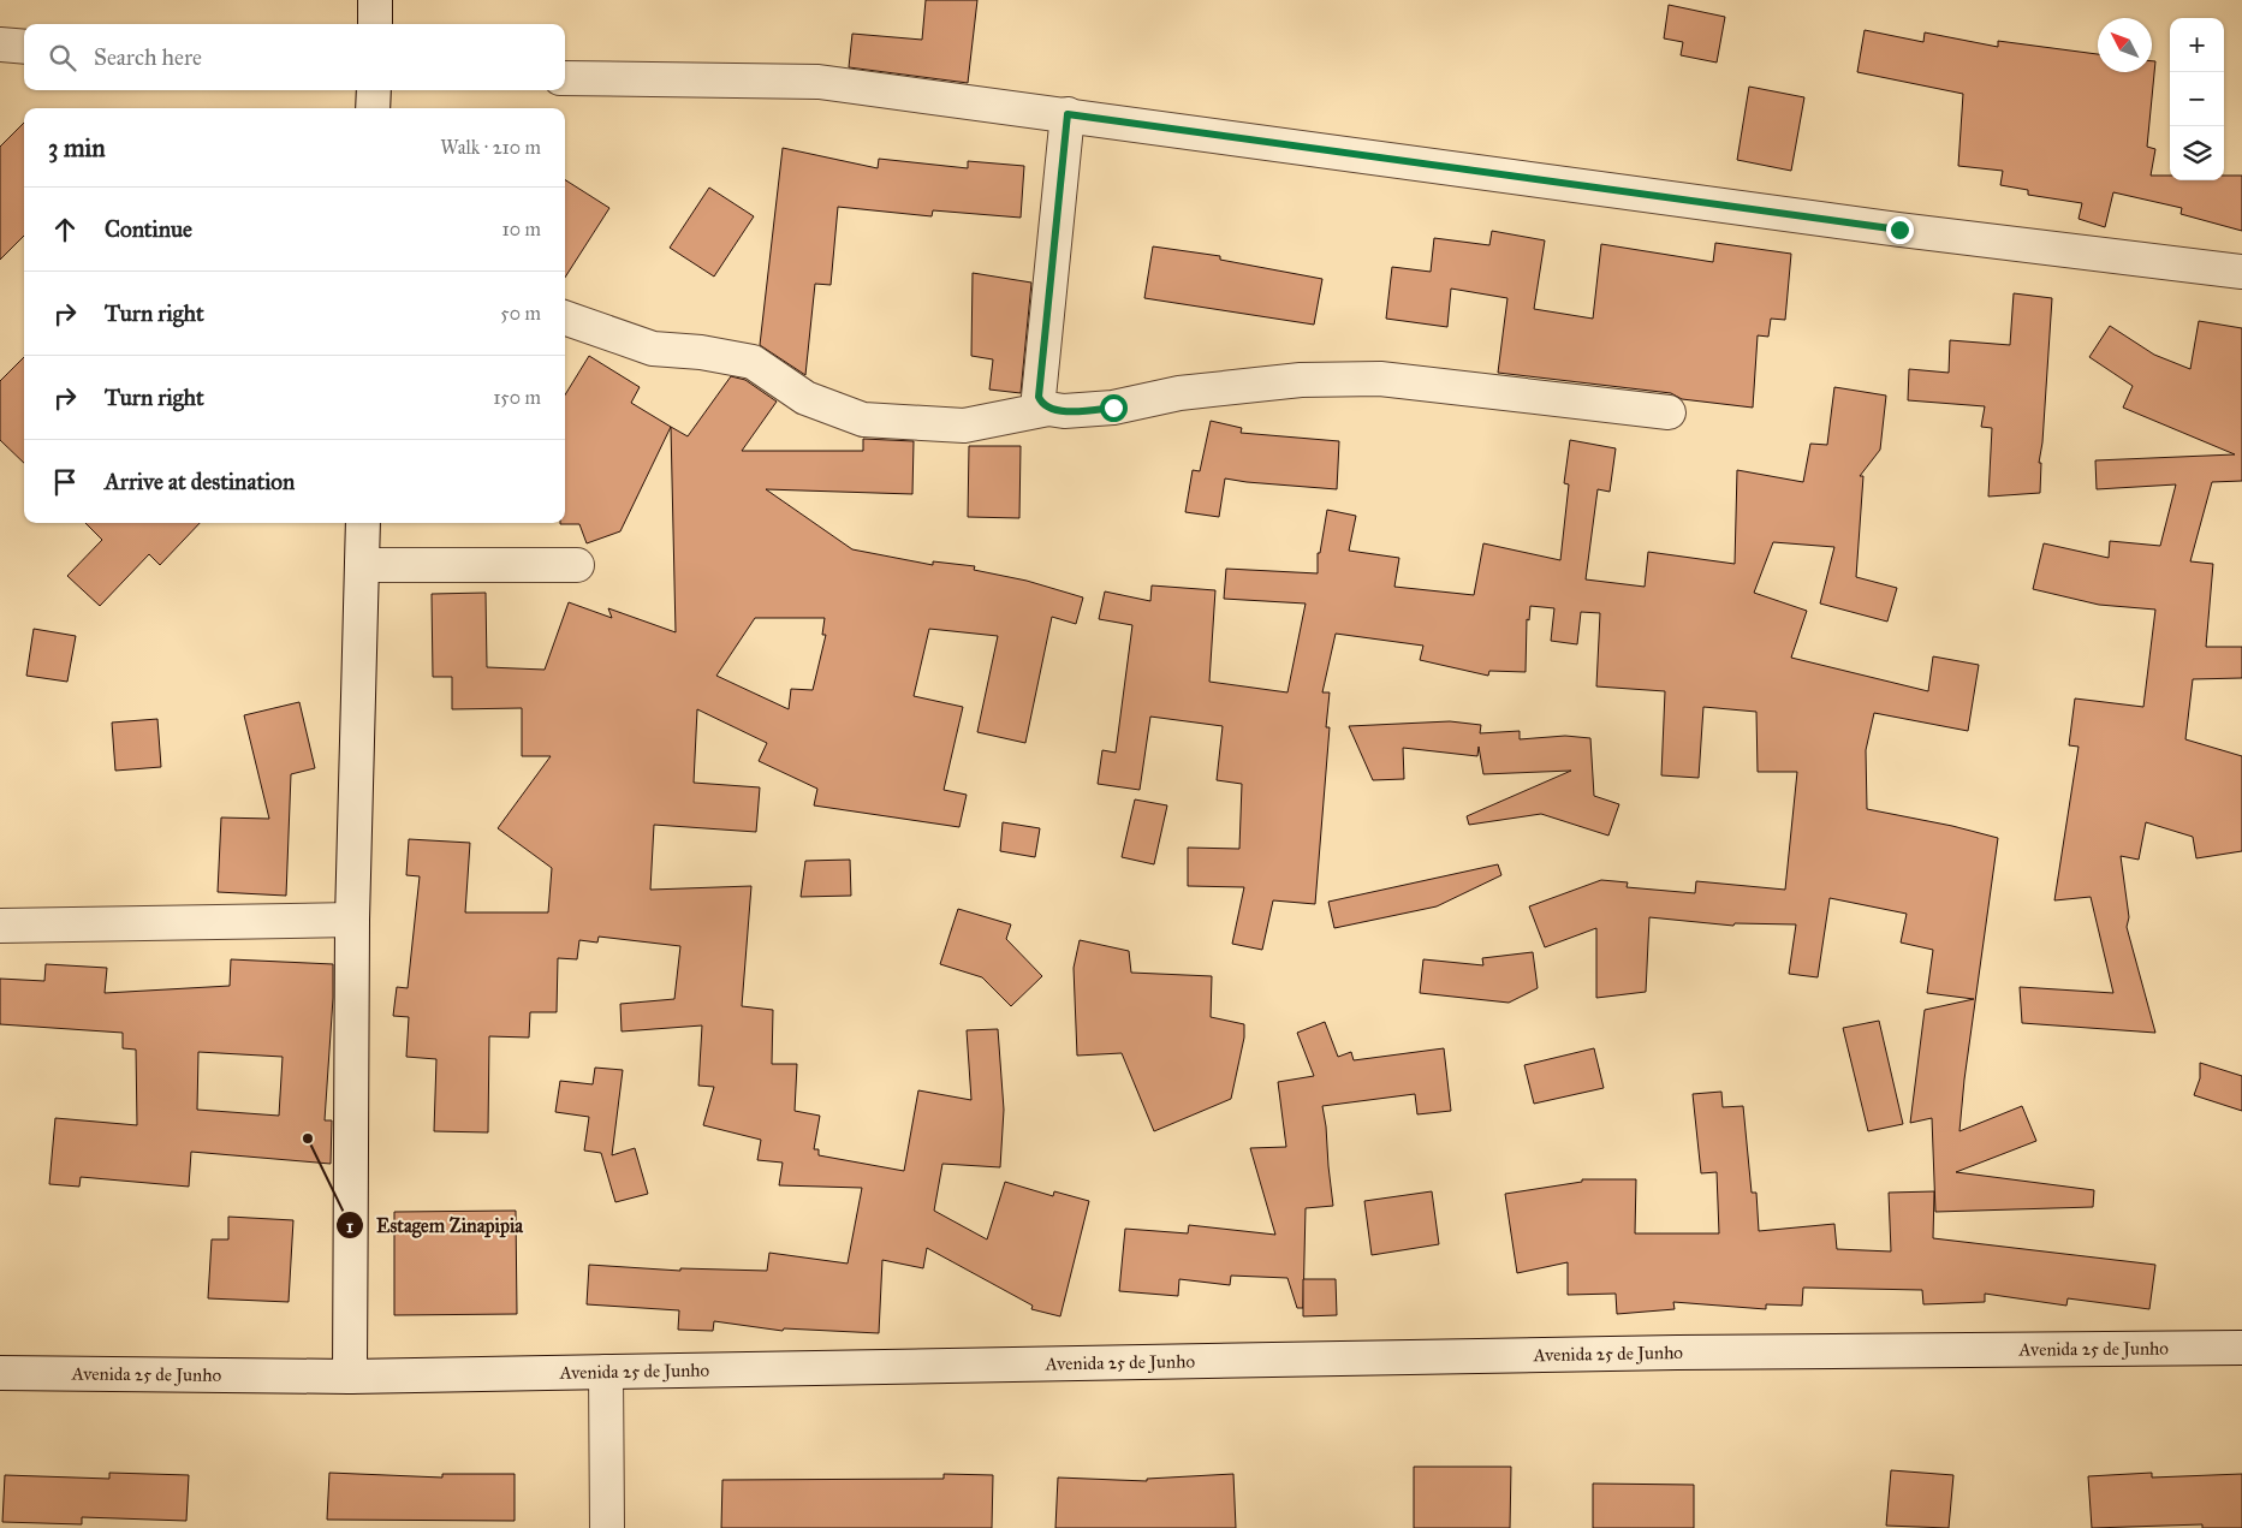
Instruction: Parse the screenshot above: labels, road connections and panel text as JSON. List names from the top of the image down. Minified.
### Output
{"streets":{"street":["Avenida 25 de Junho"]},"places":["Estagem Zinapipia"],"north":"top left","page":{"map_buttons":["+","−"],"search":"Search here","heading":["3 min","Walk · 210 m"],"list":[["Continue","10 m"],["Turn right","50 m"],["Turn right","150 m"],"Arrive at destination"]}}
